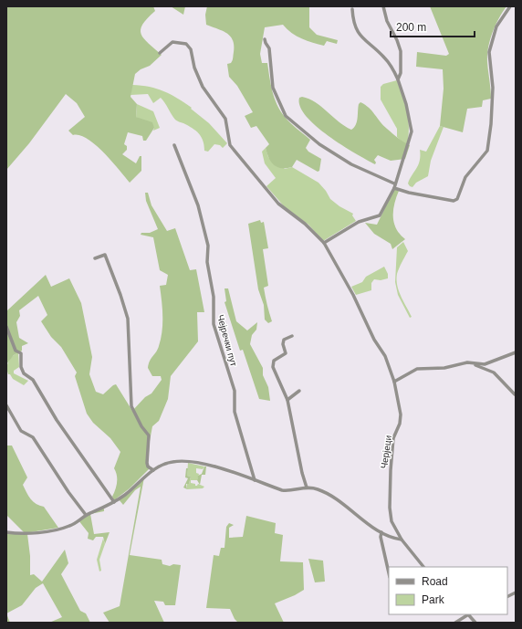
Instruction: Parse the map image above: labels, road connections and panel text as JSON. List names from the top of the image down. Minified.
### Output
{"streets":{"street":["Чејречки пут","Черјеци"]},"legend":["Road","Park"],"scale_bar":"200 m"}
